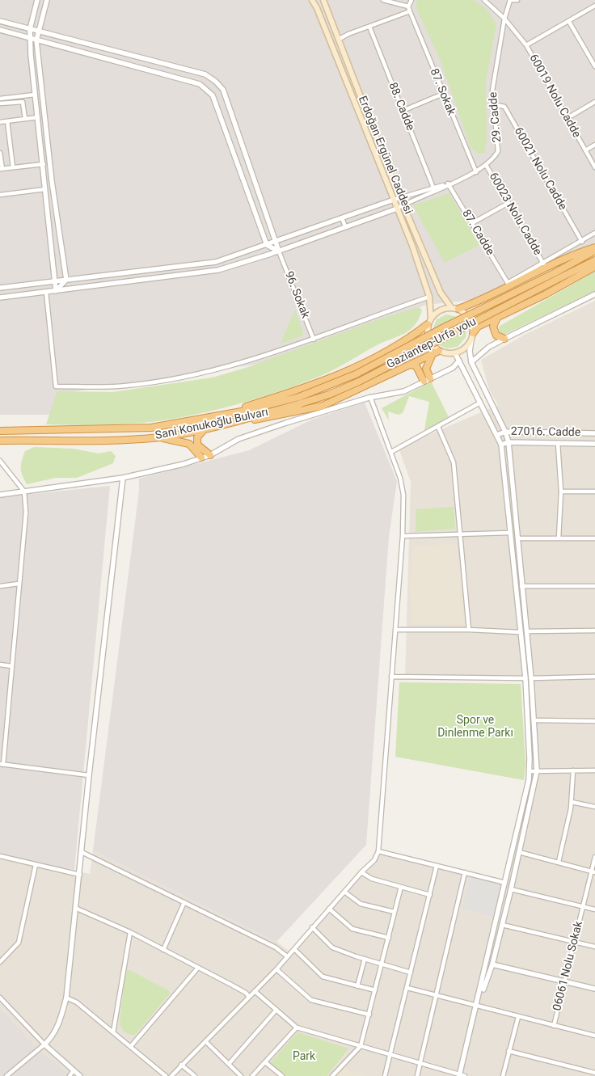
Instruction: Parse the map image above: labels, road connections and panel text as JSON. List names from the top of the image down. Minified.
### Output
{"streets":{"highway":["Gaziantep-Urfa yolu","Sani Konukoğlu Bulvarı"],"main road":["Erdoğan Ergünel Caddesi"],"street":["87. Sokak","60019 Nolu Cadde","88. Cadde","29. Cadde","60021 Nolu Cadde","60023 Nolu Cadde","87. Cadde","96. Sokak","27016. Cadde","06061 Nolu Sokak"]},"crossings":[["87. Sokak","29. Cadde"],["60019 Nolu Cadde","29. Cadde"],["29. Cadde","60021 Nolu Cadde"],["29. Cadde","60023 Nolu Cadde"],["29. Cadde","87. Cadde"],["60023 Nolu Cadde","87. Cadde"],["Gaziantep-Urfa yolu","Sani Konukoğlu Bulvarı"]],"parks":["Spor ve Dinlenme Parkı","Park"]}
